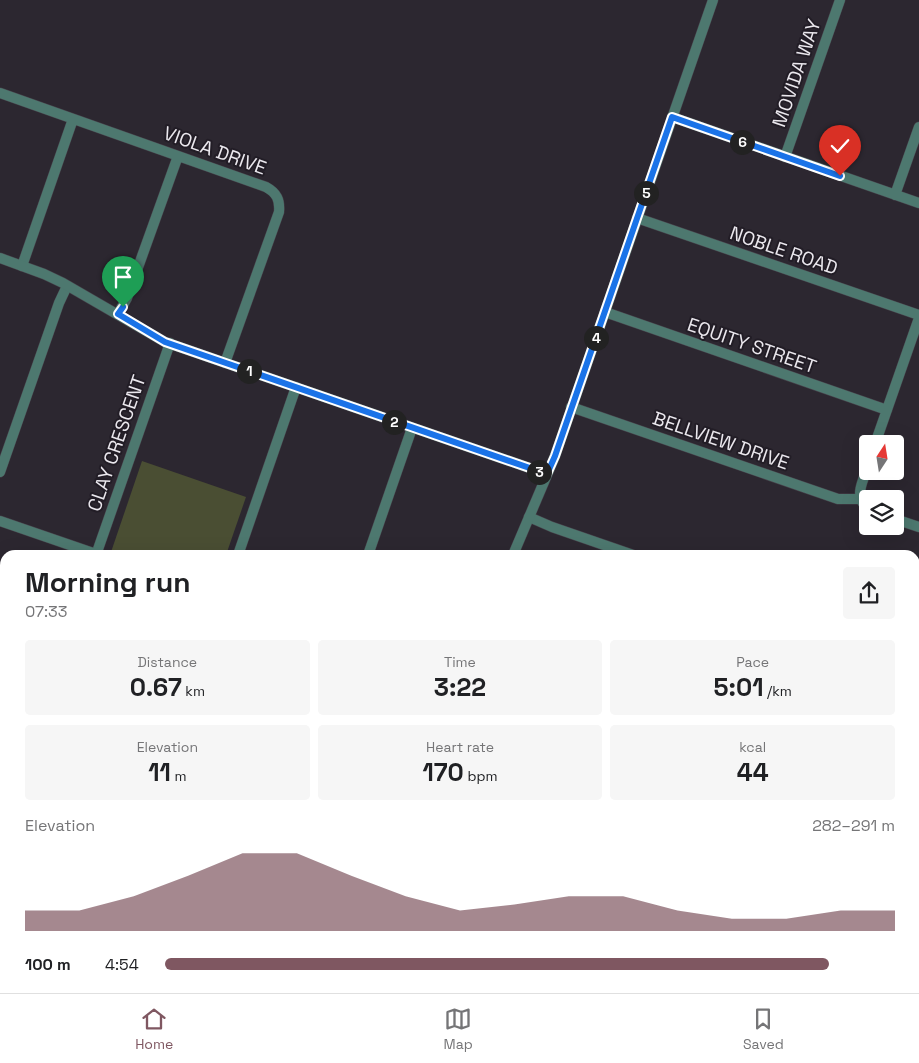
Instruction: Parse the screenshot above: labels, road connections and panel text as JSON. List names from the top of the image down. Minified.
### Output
{"streets":{"street":["MOVIDA WAY","VIOLA DRIVE","NOBLE ROAD","EQUITY STREET","BELLVIEW DRIVE","CLAY CRESCENT"]},"north":"top","page":{"pins":["6","5","4","1","2","3"],"heading":["Morning run","07:33"],"stats":[["Distance","0.67 km"],["Time","3:22"],["Pace","5:01 /km"],["Elevation","11 m"],["Heart rate","170 bpm"],["kcal","44"]],"chart":["Elevation","282–291 m"],"list":[{"name":"100 m","note":"4:54"}],"tabs":["Home","Map","Saved"]}}
